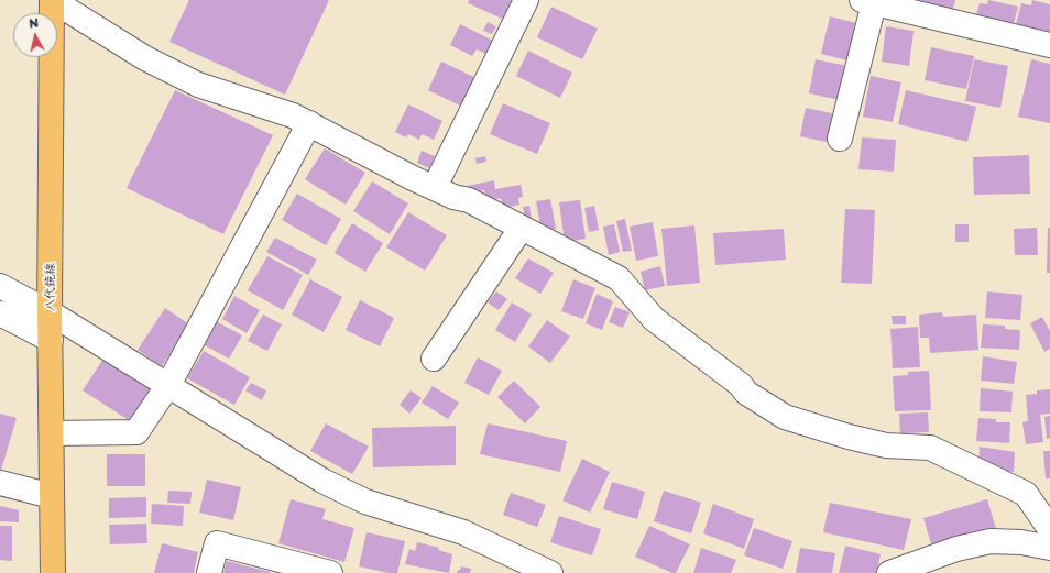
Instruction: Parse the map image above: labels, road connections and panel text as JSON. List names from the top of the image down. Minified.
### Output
{"streets":{"main road":["八代鏡線"]},"north":"top"}
